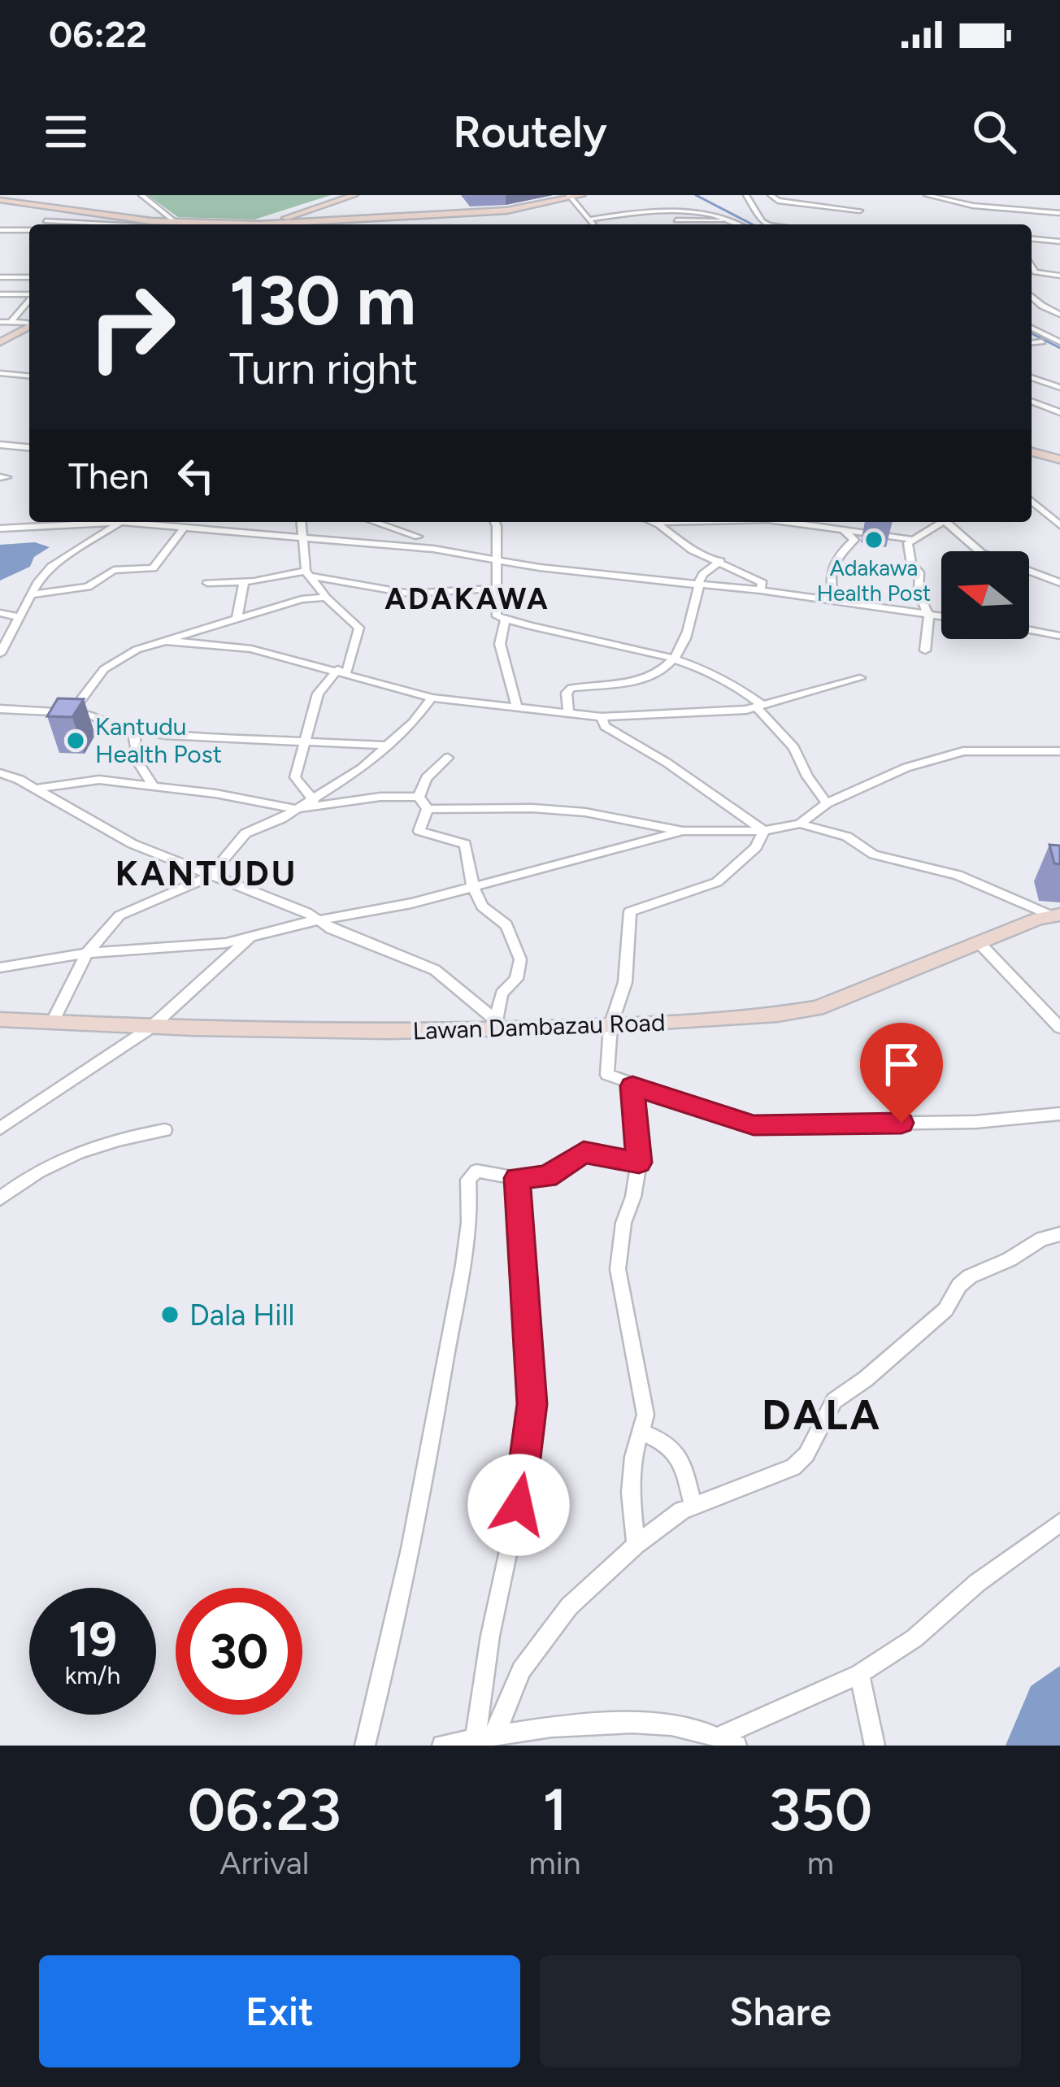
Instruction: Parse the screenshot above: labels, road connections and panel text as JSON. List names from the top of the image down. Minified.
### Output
{"streets":{"main road":["Lawan Dambazau Road"]},"districts":["ADAKAWA","KANTUDU","DALA"],"places":["Adakawa Health Post","Kantudu Health Post","Dala Hill"],"north":"left","page":{"status":"06:22","header":"Routely","turn":["130 m","Turn right"],"then":"Then","speed":"19 km/h","limit":"30","eta":["06:23","Arrival","1","min","350","m"],"buttons":["Exit","Share"]}}
